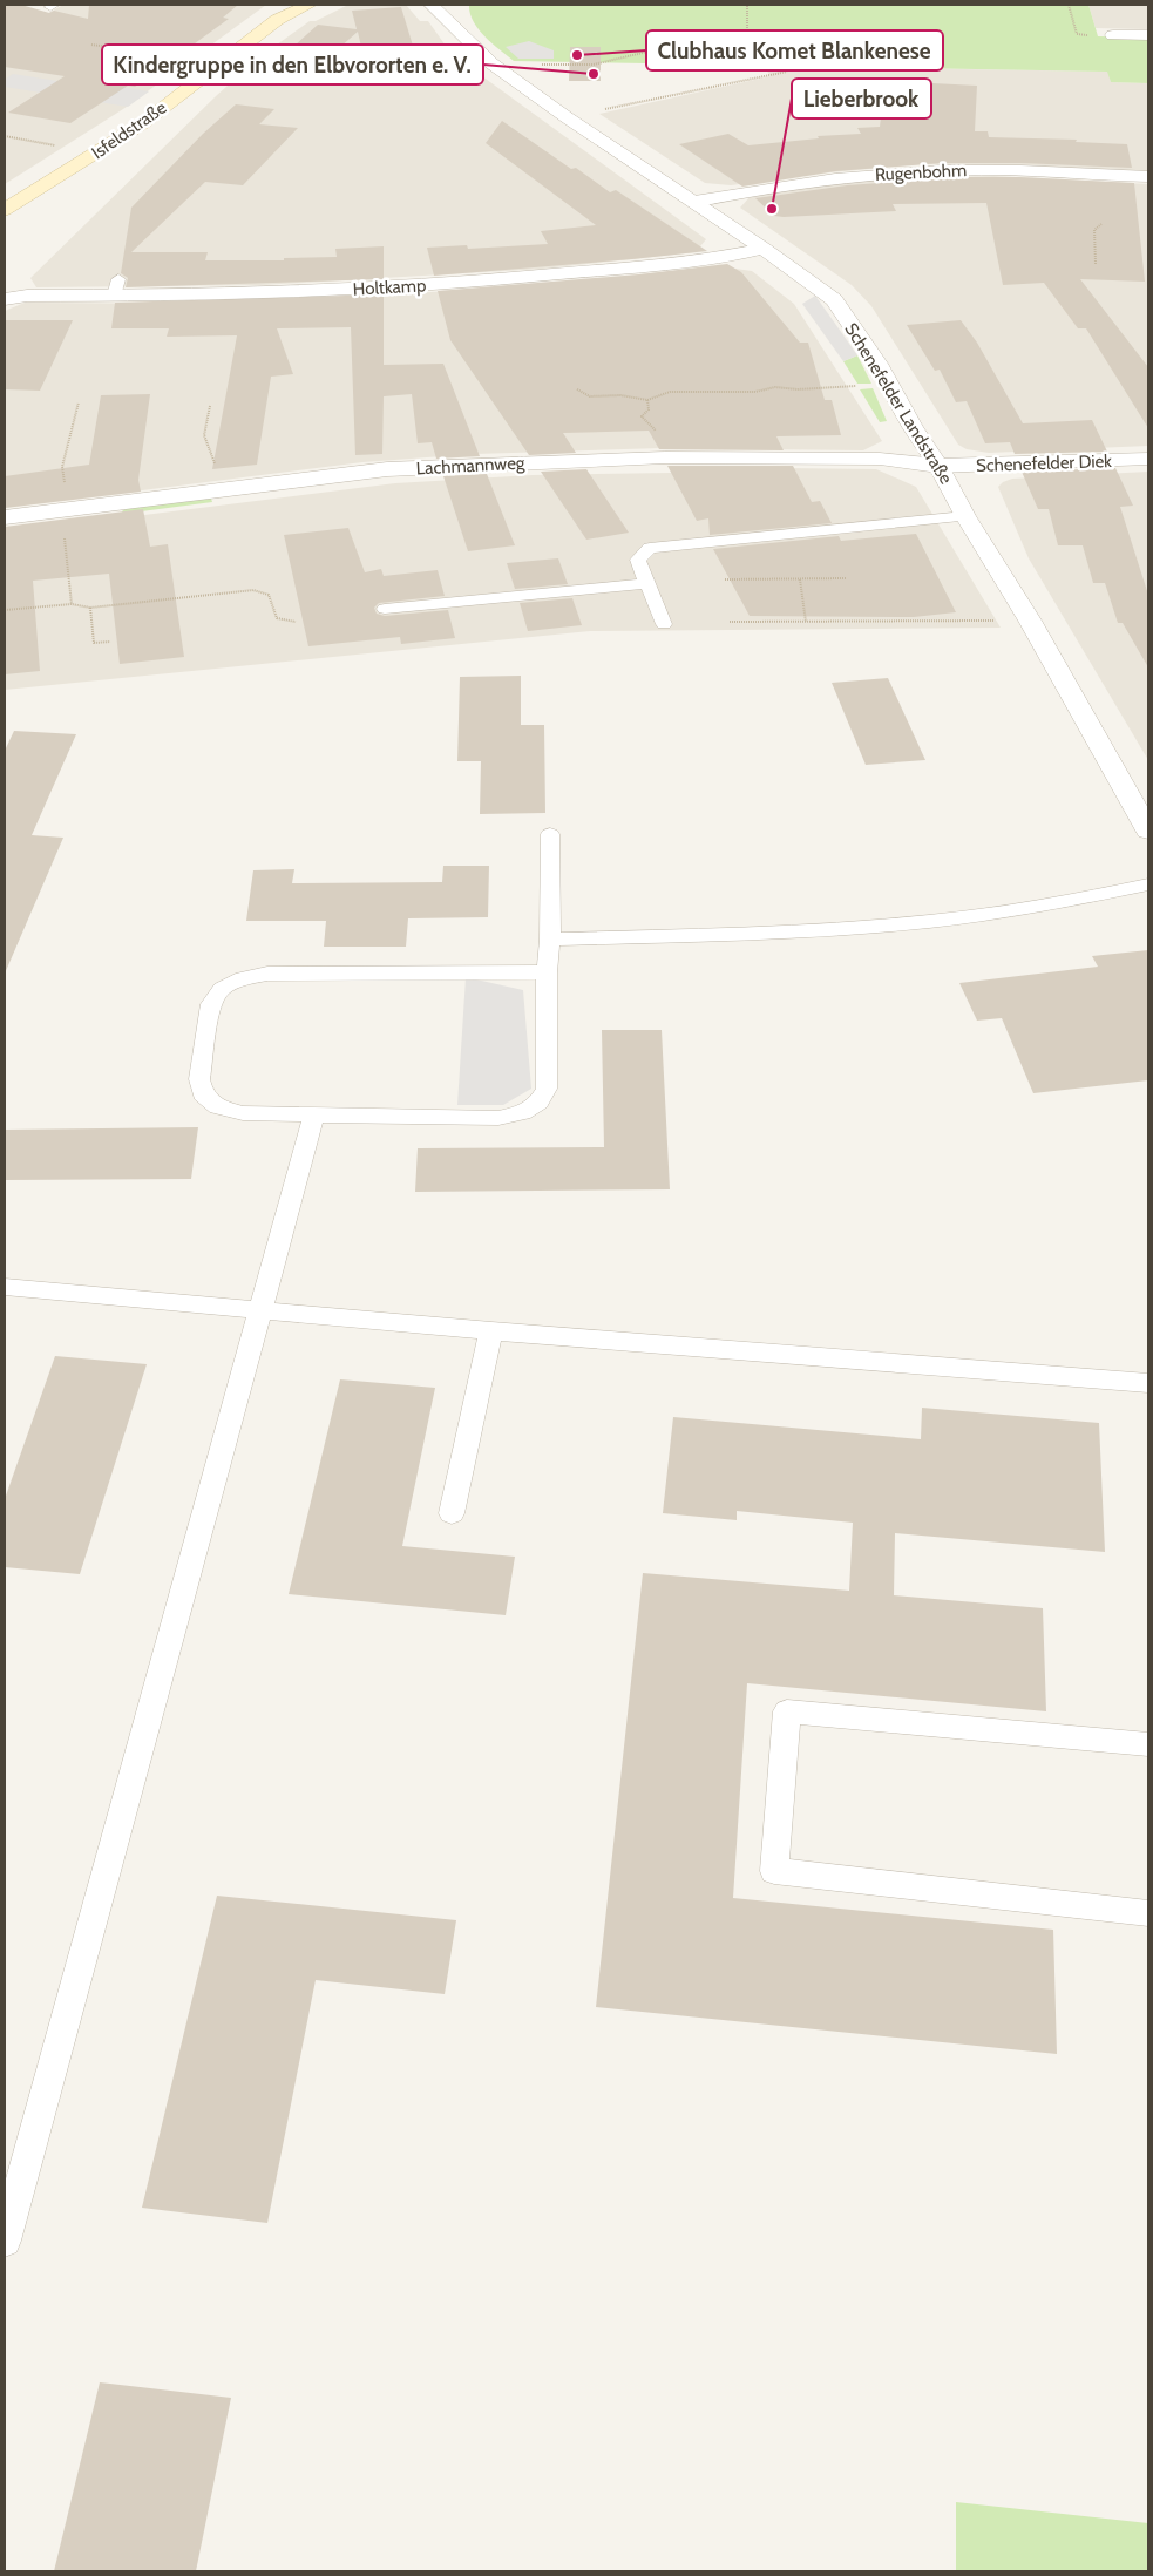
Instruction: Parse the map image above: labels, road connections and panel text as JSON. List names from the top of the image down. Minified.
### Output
{"streets":{"main road":["Isfeldstraße"],"street":["Rugenbohm","Holtkamp","Schenefelder Landstraße","Schenefelder Diek","Lachmannweg"]},"crossings":[["Rugenbohm","Schenefelder Landstraße"],["Holtkamp","Schenefelder Landstraße"],["Schenefelder Landstraße","Schenefelder Diek"],["Schenefelder Landstraße","Lachmannweg"],["Schenefelder Diek","Lachmannweg"]],"places":["Clubhaus Komet Blankenese","Kindergruppe in den Elbvororten e. V.","Lieberbrook"]}
